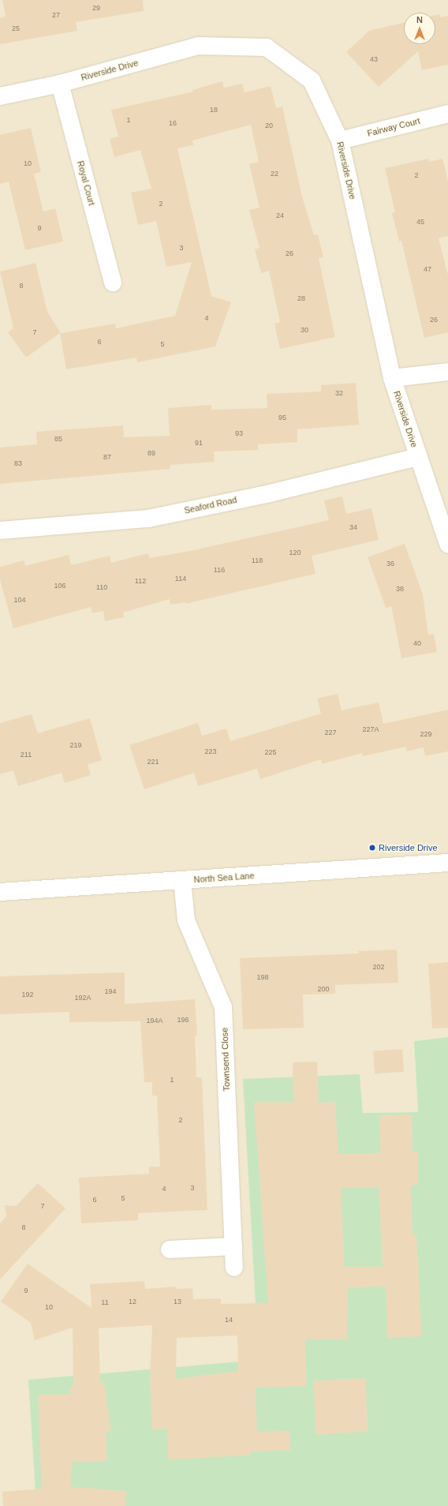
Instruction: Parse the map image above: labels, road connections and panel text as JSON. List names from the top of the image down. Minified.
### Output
{"streets":{"street":["Riverside Drive","Fairway Court","Royal Court","Seaford Road","North Sea Lane","Townsend Close"]},"crossings":[["Riverside Drive","Fairway Court"],["Riverside Drive","Royal Court"],["Riverside Drive","Seaford Road"],["North Sea Lane","Townsend Close"]],"places":["Riverside Drive"],"house_numbers":["29","27","25","43","18","1","16","20","10","22","2","2","24","45","9","3","26","47","8","28","4","26","30","7","6","5","32","95","93","85","91","89","87","83","34","120","118","36","116","114","112","106","110","38","104","40","227A","227","229","219","223","225","211","221","202","198","200","194","192","192A","196","194A","1","2","3","4","5","6","7","8","9","12","13","11","10","14"],"north":"top"}
